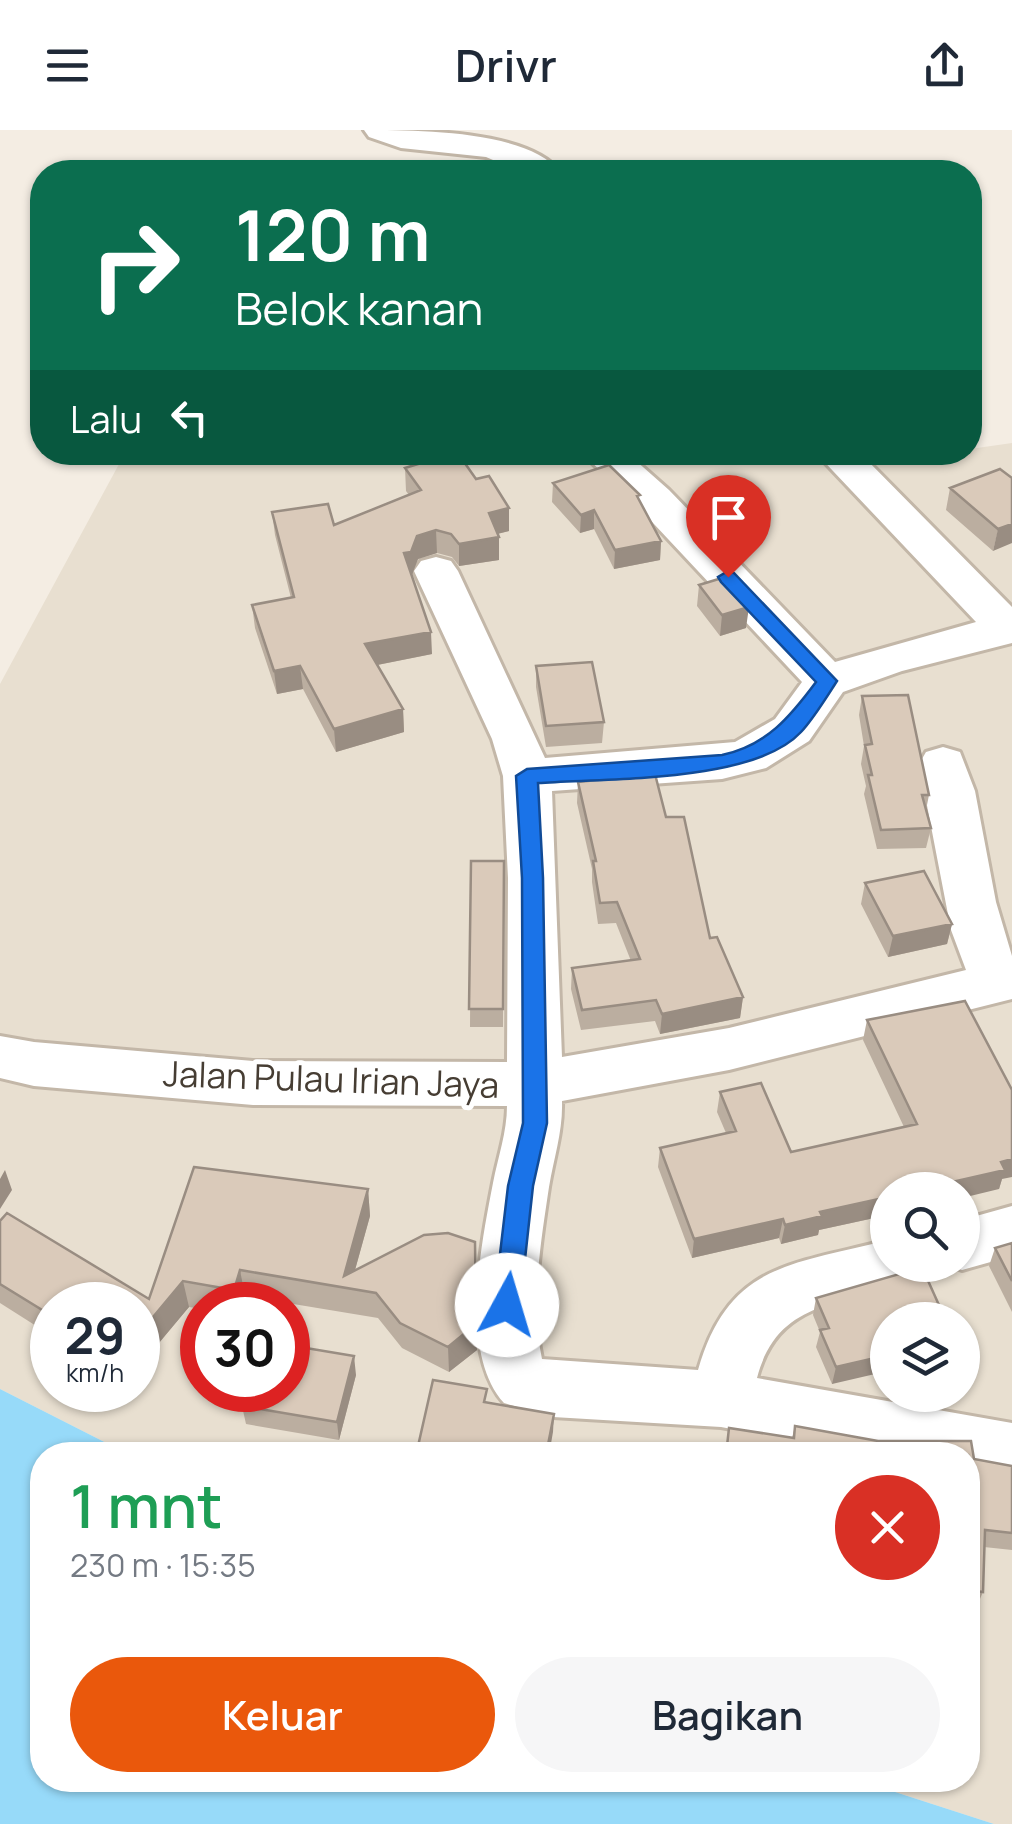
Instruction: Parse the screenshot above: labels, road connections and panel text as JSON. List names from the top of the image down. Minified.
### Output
{"streets":{"street":["Jalan Pulau Irian Jaya"]},"page":{"header":"Drivr","turn":["120 m","Belok kanan"],"then":"Lalu","speed":"29 km/h","limit":"30","heading":["1 mnt","230 m · 15:35"],"buttons":["Keluar","Bagikan"]}}
